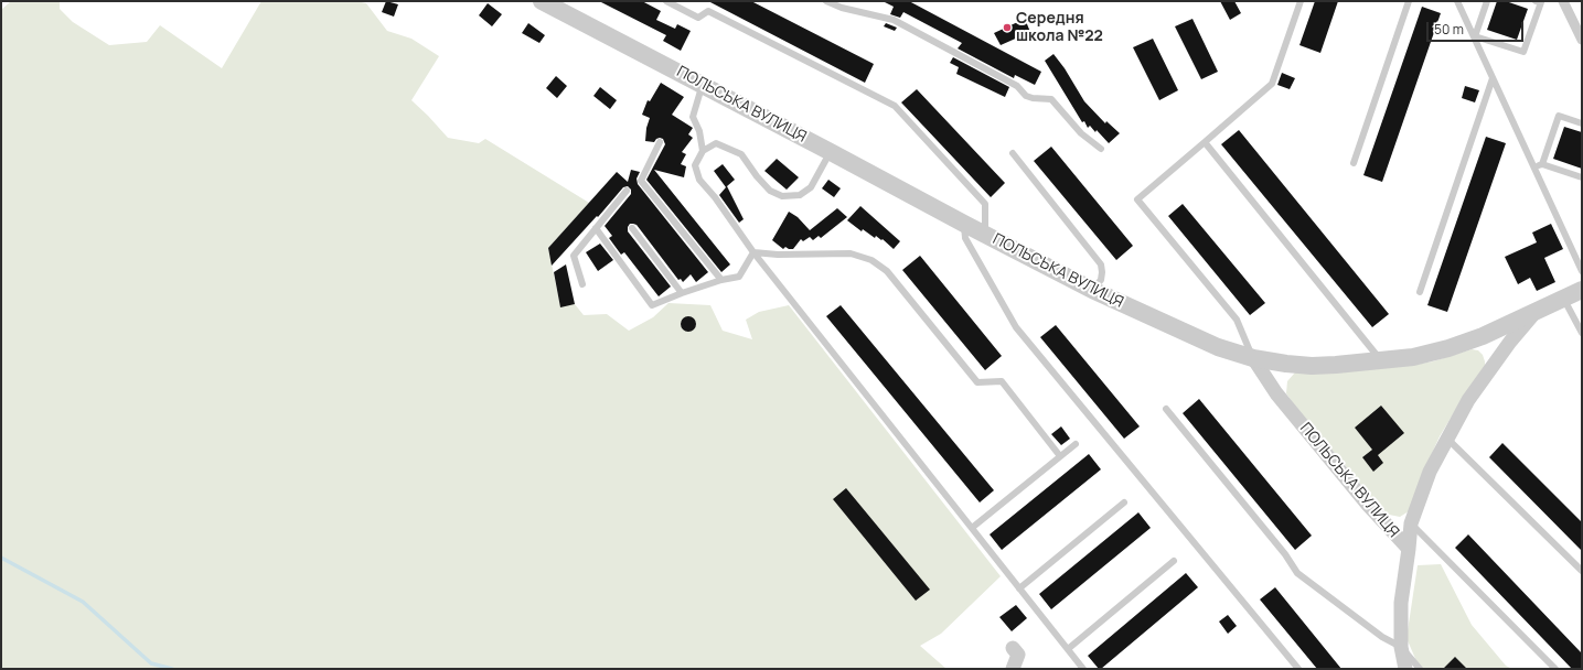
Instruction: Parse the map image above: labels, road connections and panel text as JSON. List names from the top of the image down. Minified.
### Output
{"streets":{"street":["ПОЛЬСЬКА ВУЛИЦЯ"]},"places":["Середня школа №22"],"scale_bar":"50 m"}
